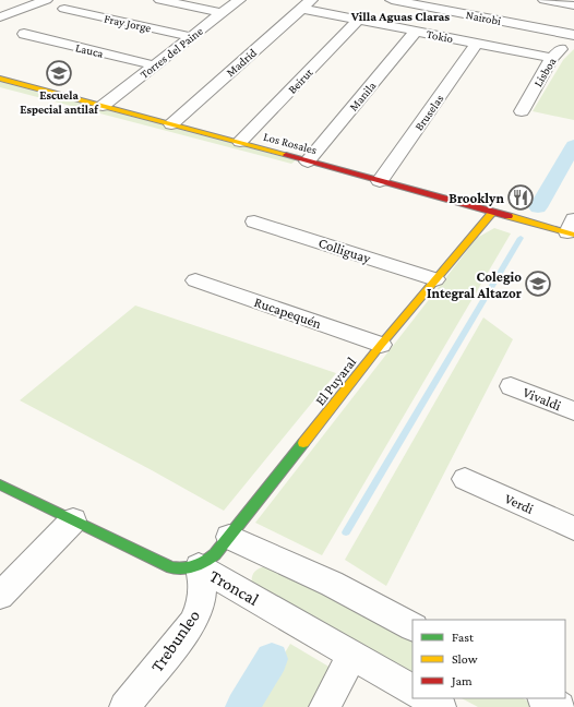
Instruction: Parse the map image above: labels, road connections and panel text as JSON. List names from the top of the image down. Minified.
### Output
{"streets":{"street":["Nairobi","Fray Jorge","Tokio","Lauca","Torres del Paine","Madrid","Lisboa","Beirut","Manila","Bruselas","Los Rosales","Colliguay","Rucapequén","El Puyaral","Vivaldi","Verdi","Troncal","Trebunleo"]},"crossings":[["Nairobi","Lisboa"],["Fray Jorge","Torres del Paine"],["Tokio","Madrid"],["Tokio","Lisboa"],["Tokio","Beirut"],["Tokio","Manila"],["Tokio","Bruselas"],["Lauca","Torres del Paine"],["Torres del Paine","Los Rosales"],["Madrid","Los Rosales"],["Beirut","Los Rosales"],["Manila","Los Rosales"],["Bruselas","Los Rosales"],["Los Rosales","El Puyaral"],["Colliguay","El Puyaral"],["Rucapequén","El Puyaral"],["El Puyaral","Troncal"],["El Puyaral","Trebunleo"],["Troncal","Trebunleo"]],"districts":["Villa Aguas Claras"],"places":{"school or university":["Escuela Especial antilaf","Colegio Integral Altazor"],"restaurant":["Brooklyn"]},"legend":["Fast","Slow","Jam"]}
